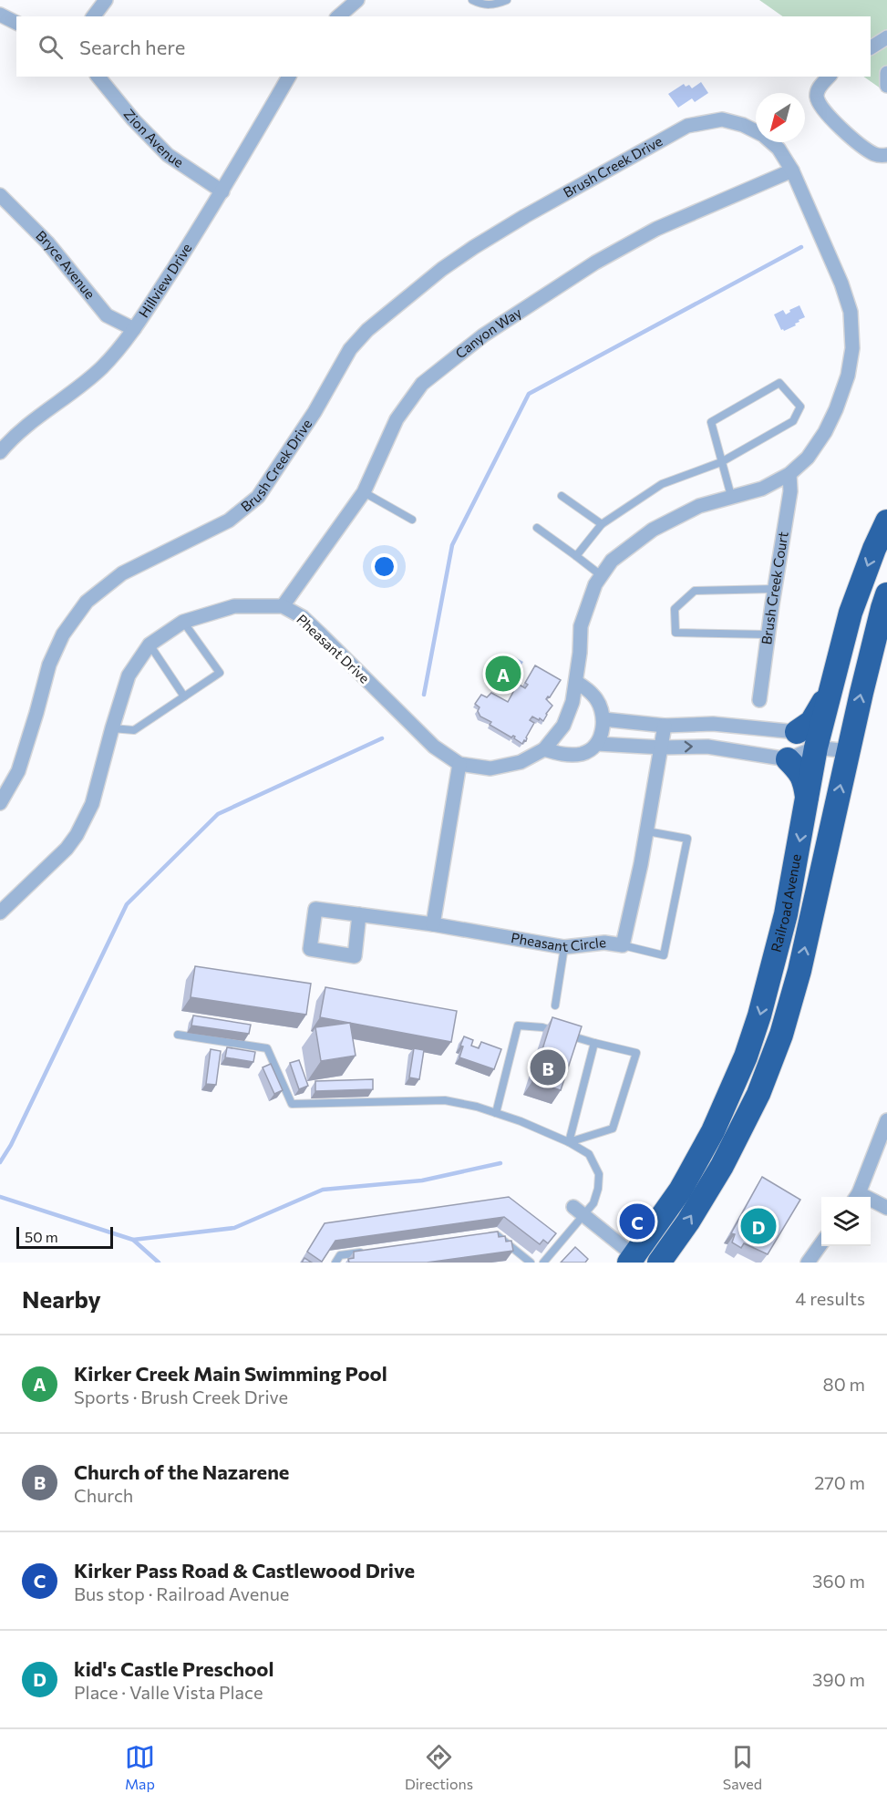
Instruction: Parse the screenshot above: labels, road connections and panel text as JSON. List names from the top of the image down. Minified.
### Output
{"streets":{"highway":["Railroad Avenue"],"street":["Zion Avenue","Brush Creek Drive","Bryce Avenue","Hillview Drive","Canyon Way","Brush Creek Court","Pheasant Drive","Pheasant Circle"]},"crossings":[["Zion Avenue","Hillview Drive"],["Brush Creek Drive","Canyon Way"],["Brush Creek Drive","Brush Creek Court"],["Brush Creek Drive","Pheasant Drive"],["Bryce Avenue","Hillview Drive"],["Canyon Way","Pheasant Drive"]],"scale_bar":"50 m","north":"bottom left","page":{"search":"Search here","pins":["A","B","C","D"],"scale":"50 m","heading":["Nearby","4 results"],"list":[{"mark":"A","name":"Kirker Creek Main Swimming Pool","note":"Sports · Brush Creek Drive","value":"80 m"},{"mark":"B","name":"Church of the Nazarene","note":"Church","value":"270 m"},{"mark":"C","name":"Kirker Pass Road & Castlewood Drive","note":"Bus stop · Railroad Avenue","value":"360 m"},{"mark":"D","name":"kid's Castle Preschool","note":"Place · Valle Vista Place","value":"390 m"}],"nav":["Map","Directions","Saved"]}}
